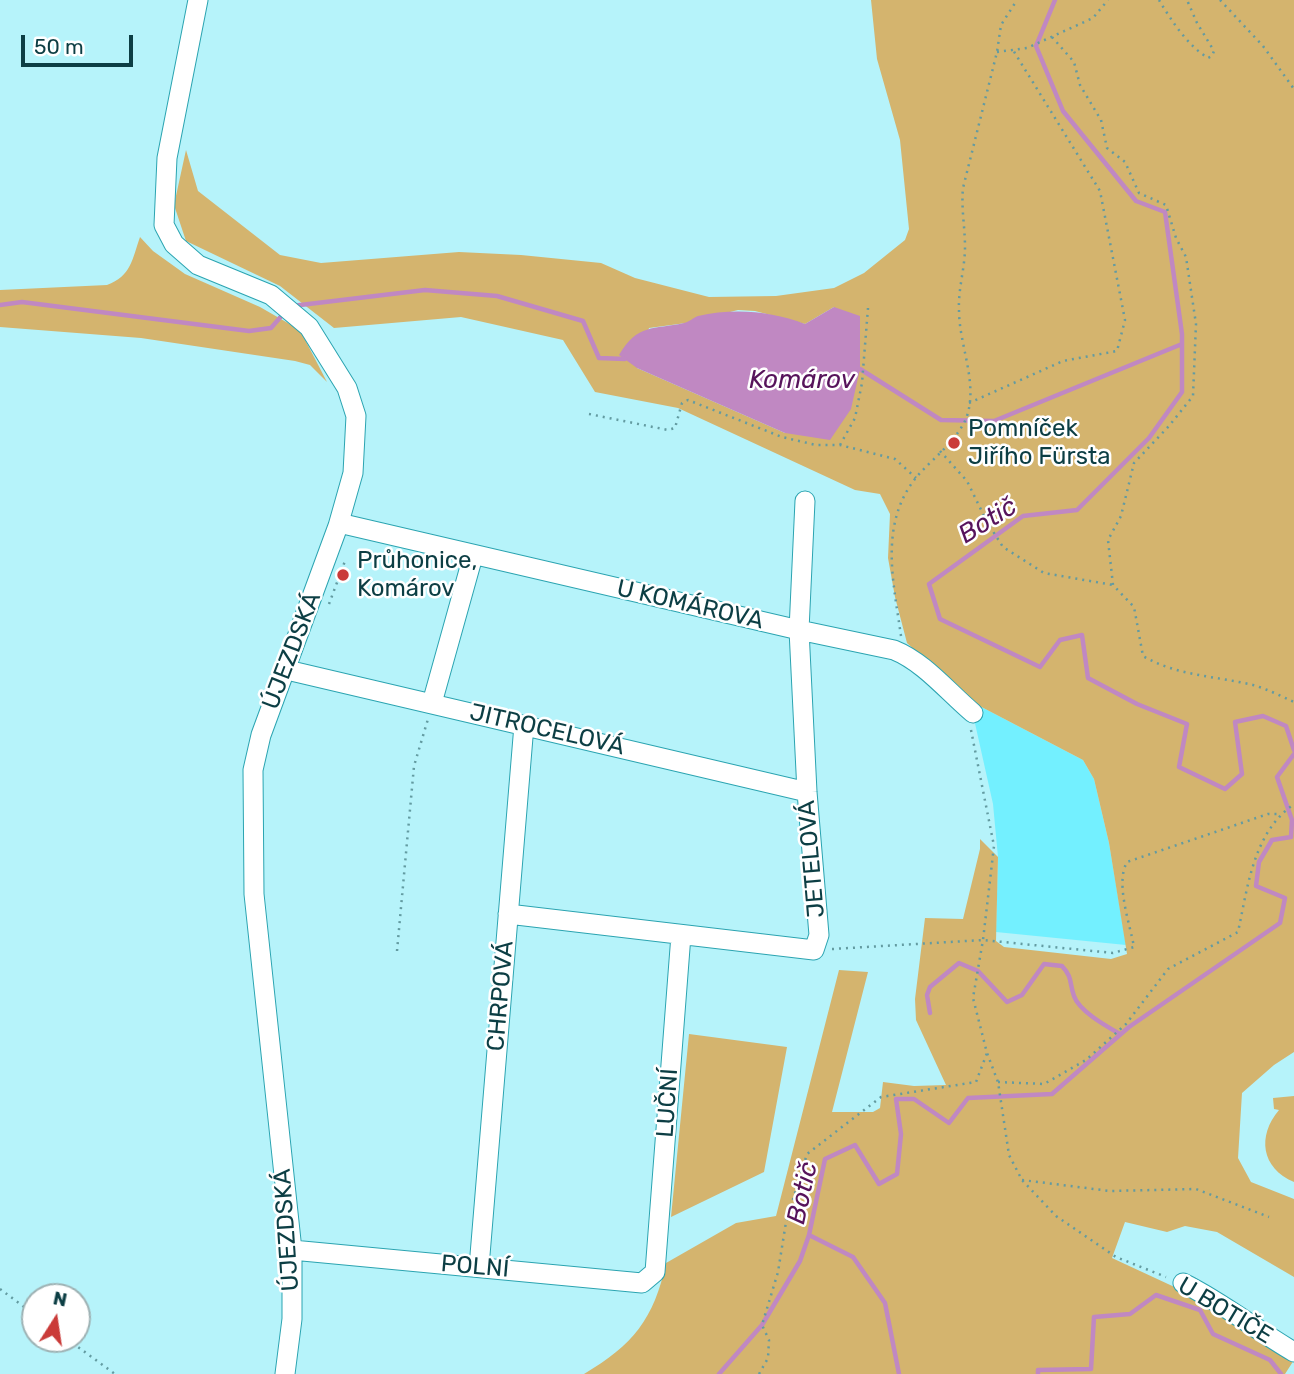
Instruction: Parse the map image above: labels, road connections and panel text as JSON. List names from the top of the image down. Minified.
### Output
{"streets":{"street":["U KOMÁROVA","ÚJEZDSKÁ","JITROCELOVÁ","JETELOVÁ","CHRPOVÁ","LUČNÍ","POLNÍ","U BOTIČE"]},"crossings":[["U KOMÁROVA","ÚJEZDSKÁ"],["U KOMÁROVA","JETELOVÁ"],["U KOMÁROVA","U BOTIČE"],["ÚJEZDSKÁ","JITROCELOVÁ"],["ÚJEZDSKÁ","POLNÍ"],["JITROCELOVÁ","JETELOVÁ"],["JITROCELOVÁ","CHRPOVÁ"],["JETELOVÁ","CHRPOVÁ"],["JETELOVÁ","LUČNÍ"],["CHRPOVÁ","POLNÍ"],["LUČNÍ","POLNÍ"]],"water":["Komárov","Botič"],"places":["Pomníček Jiřího Fürsta","Průhonice, Komárov"],"scale_bar":"50 m","north":"top"}
